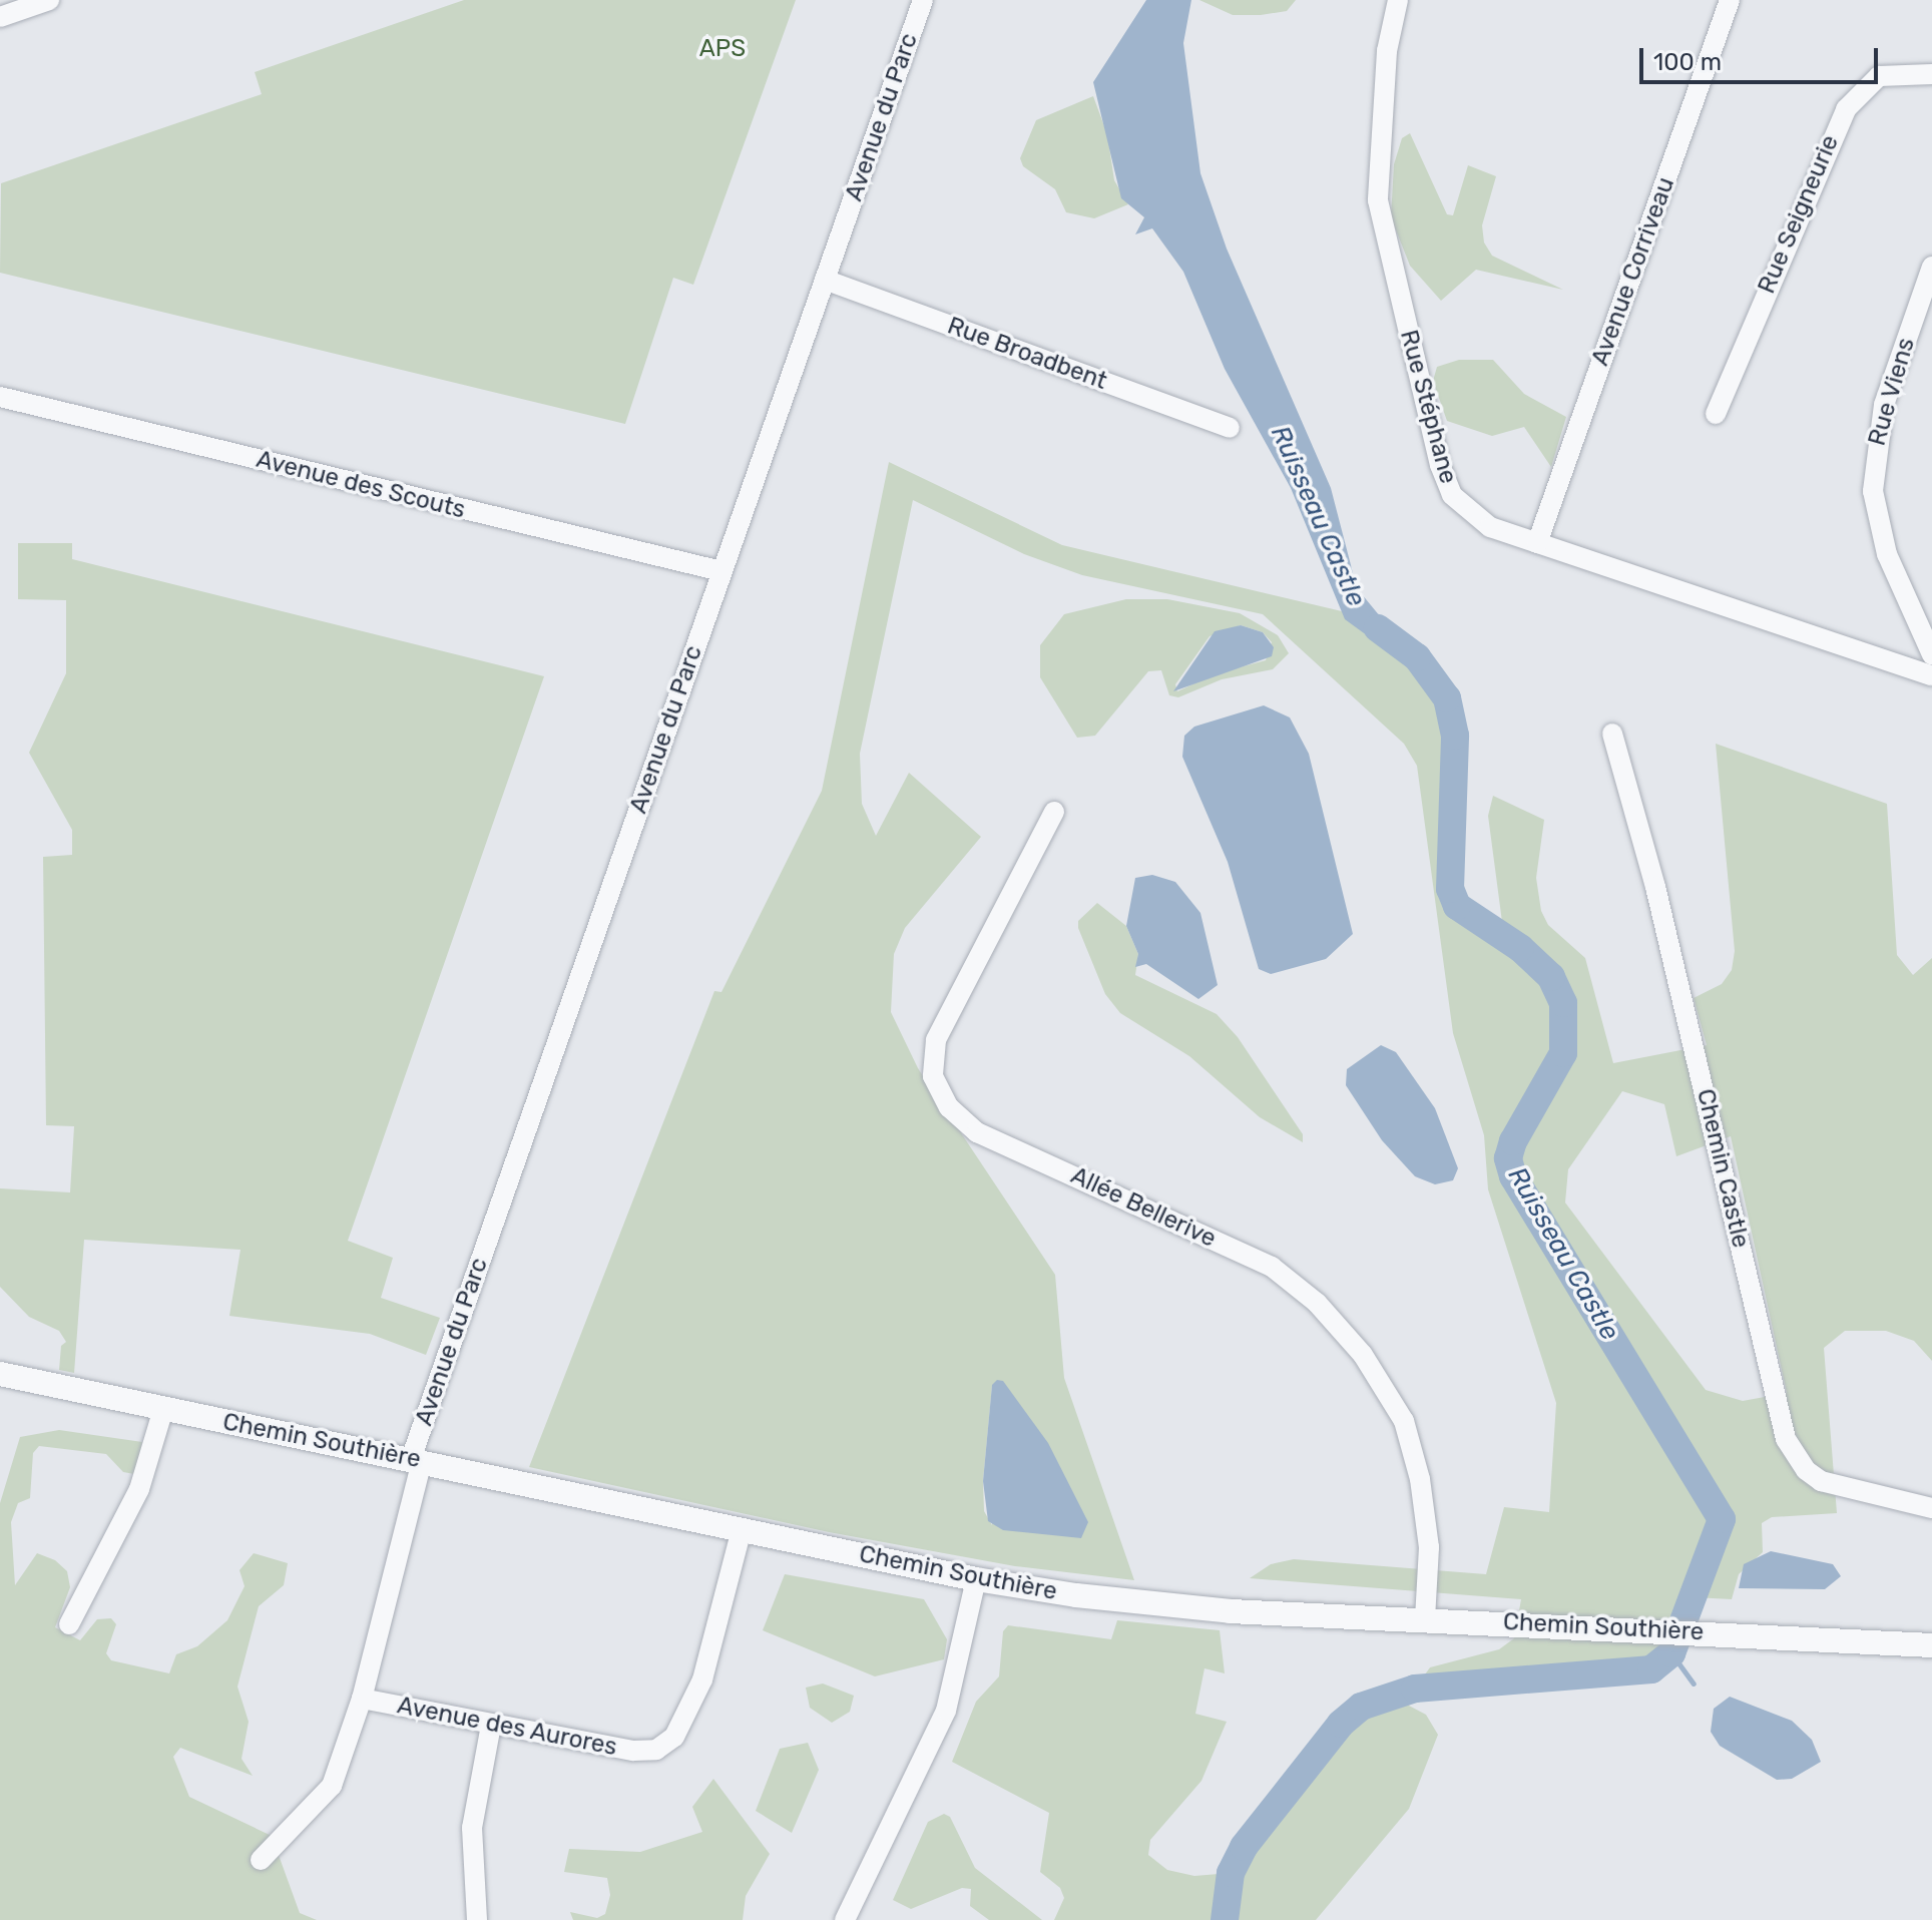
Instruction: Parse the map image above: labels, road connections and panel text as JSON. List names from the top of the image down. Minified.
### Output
{"streets":{"street":["Avenue du Parc","Rue Seigneurie","Avenue Corriveau","Rue Broadbent","Rue Viens","Rue Stéphane","Avenue des Scouts","Chemin Castle","Allée Bellerive","Chemin Southière","Avenue des Aurores"]},"crossings":[["Avenue du Parc","Rue Broadbent"],["Avenue du Parc","Avenue des Scouts"],["Avenue du Parc","Chemin Southière"],["Avenue du Parc","Avenue des Aurores"],["Avenue Corriveau","Rue Stéphane"],["Allée Bellerive","Chemin Southière"],["Chemin Southière","Avenue des Aurores"]],"water":["Ruisseau Castle"],"parks":["APS"],"scale_bar":"100 m"}
